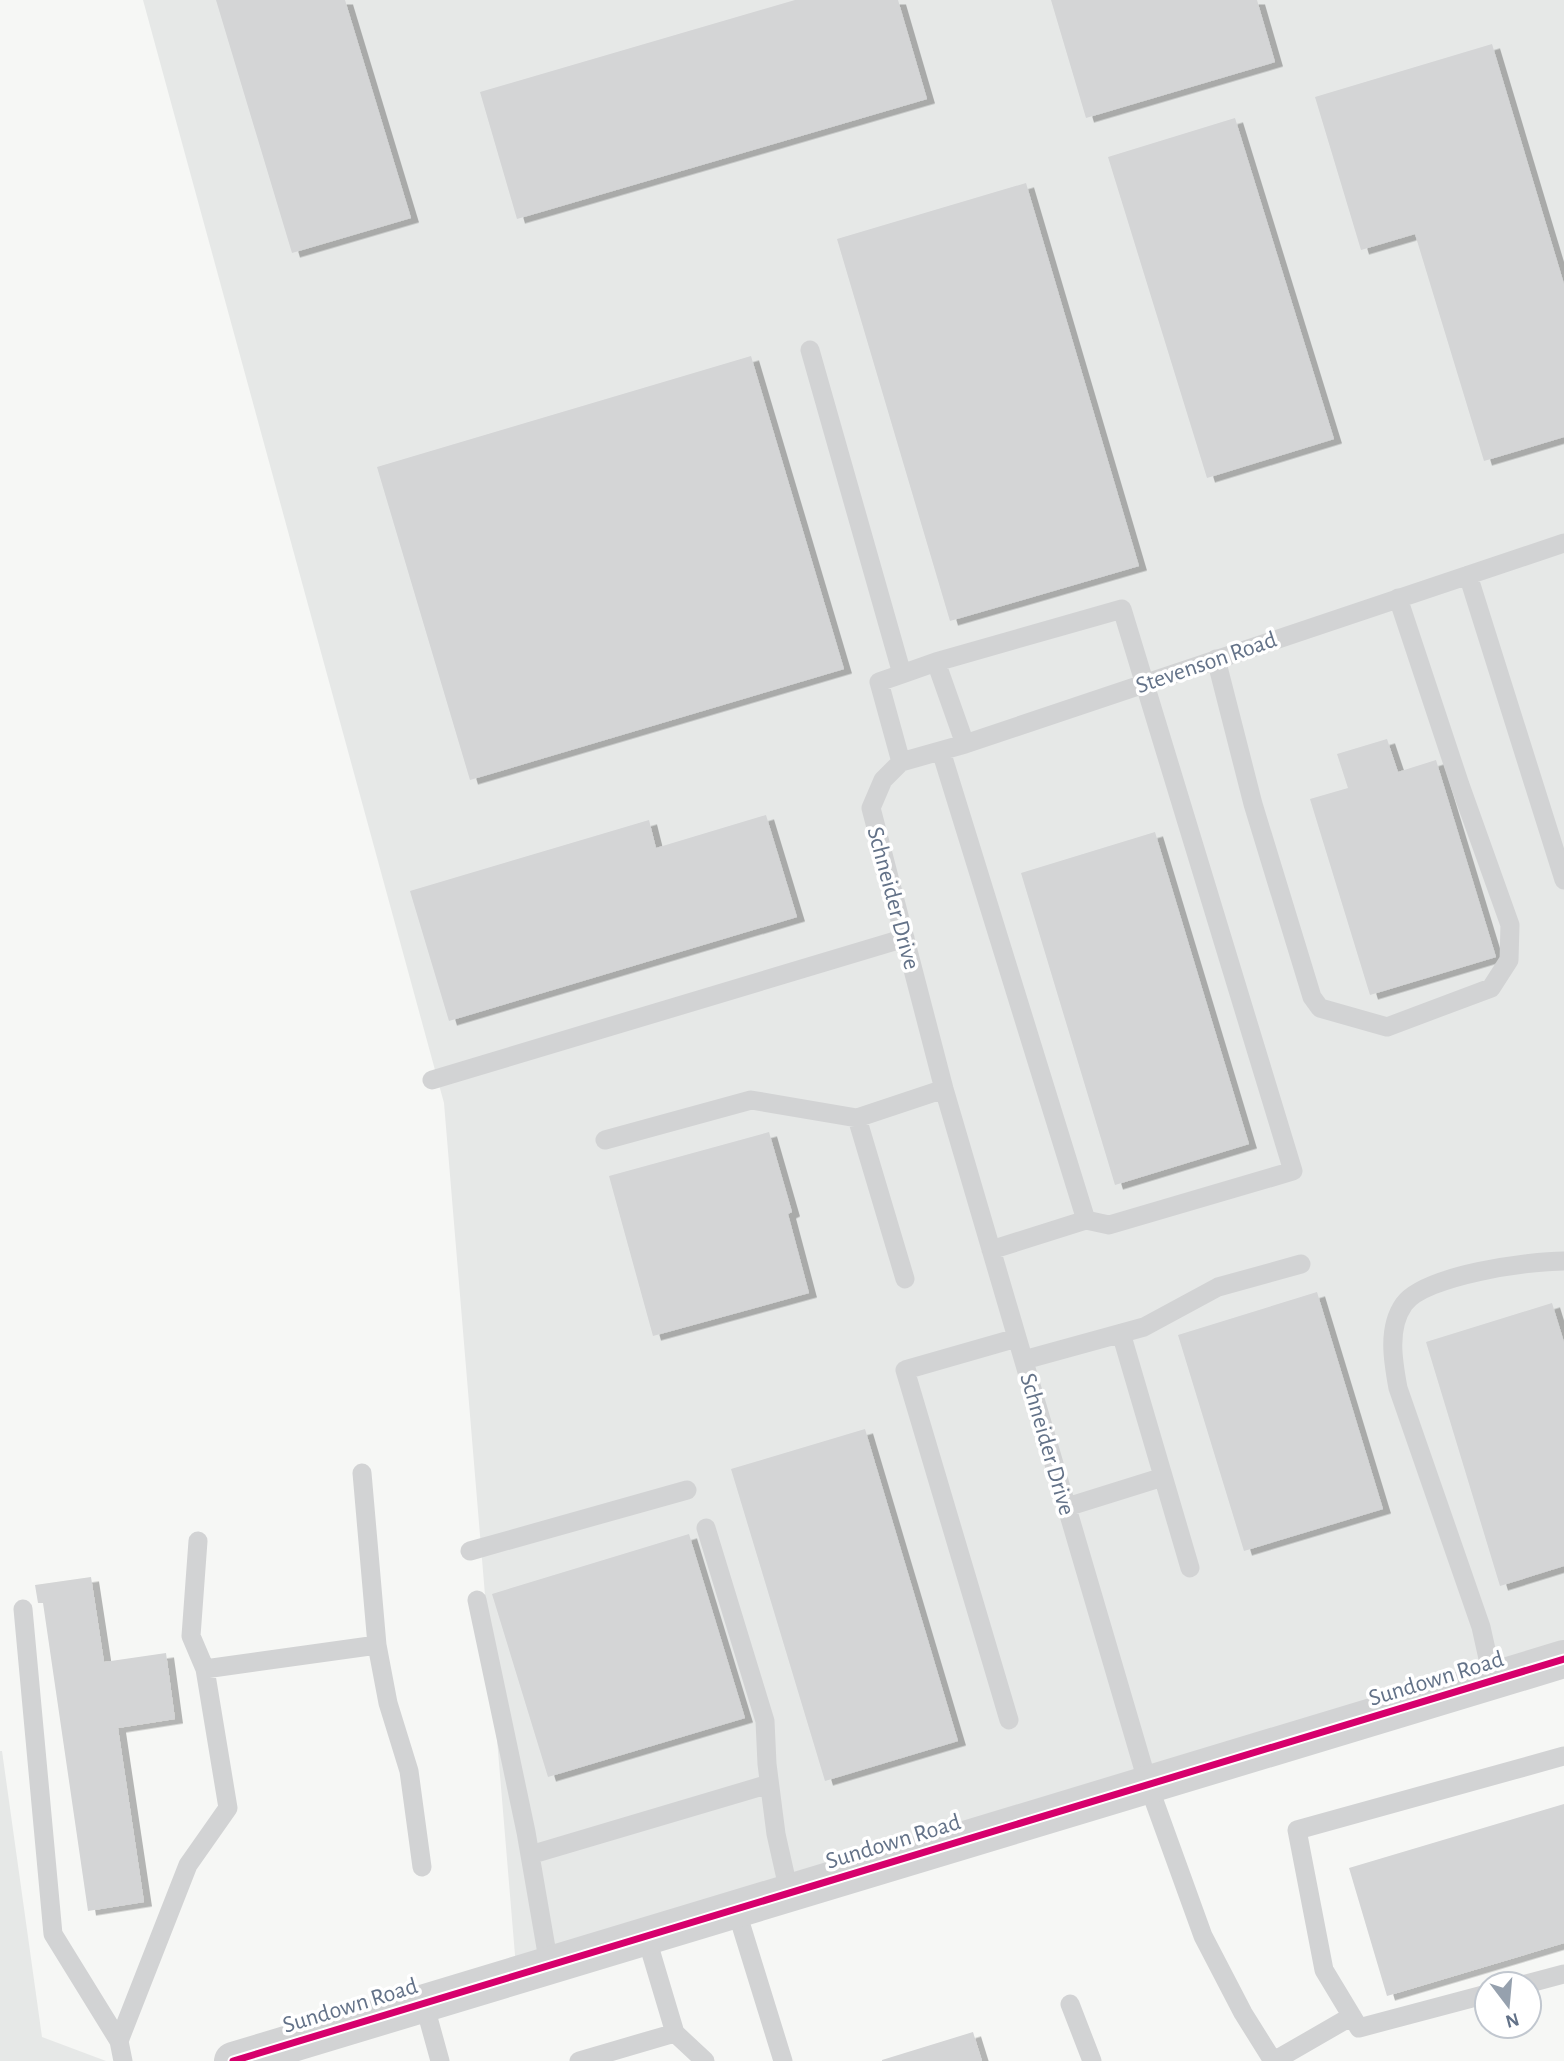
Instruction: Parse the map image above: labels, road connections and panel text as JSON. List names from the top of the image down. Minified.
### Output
{"streets":{"street":["Sundown Road"],"lane":["Stevenson Road","Schneider Drive"]},"crossings":[["Stevenson Road","Schneider Drive"],["Schneider Drive","Sundown Road"]],"north":"bottom"}
